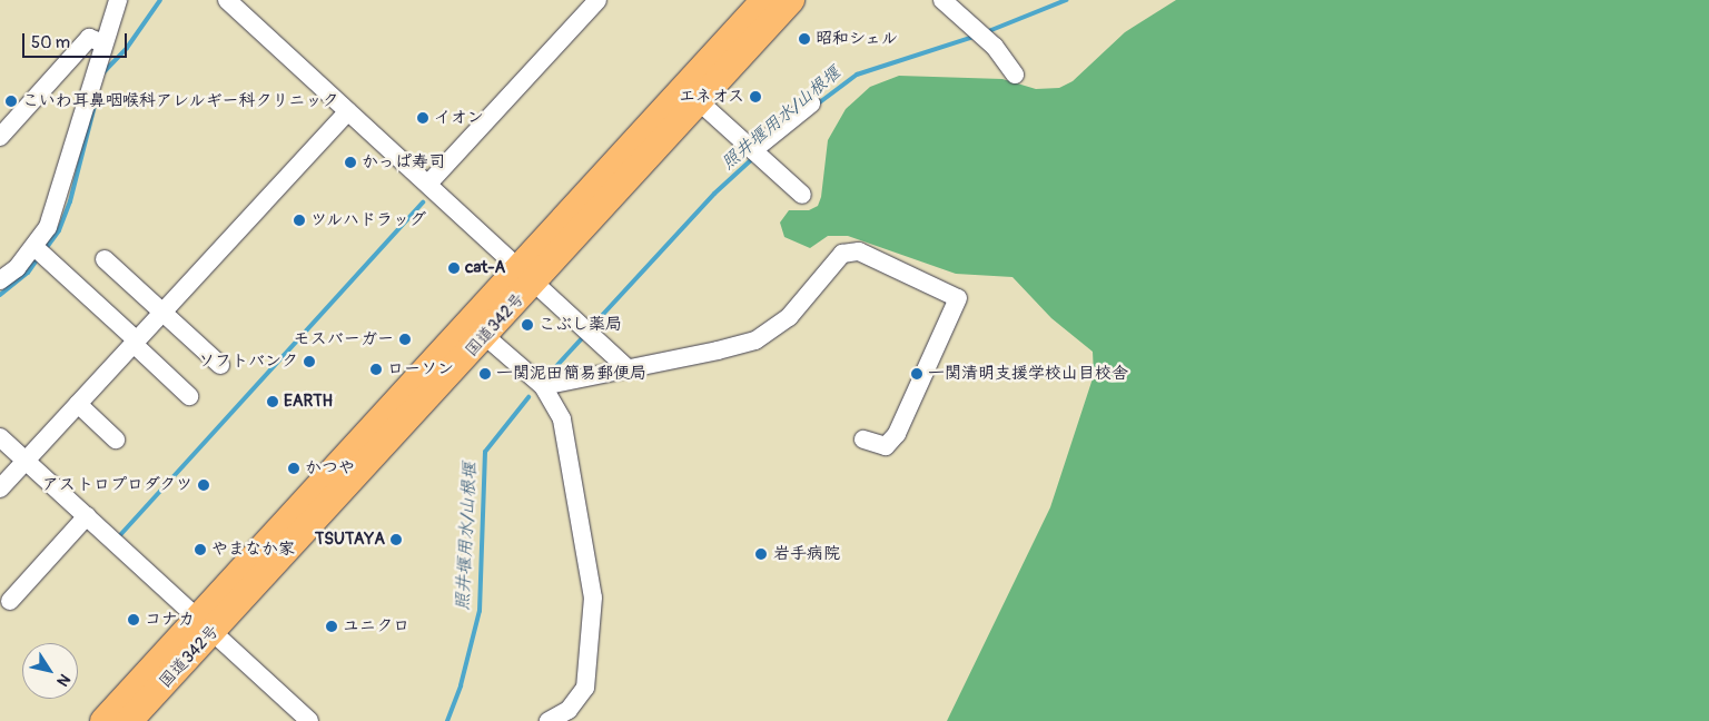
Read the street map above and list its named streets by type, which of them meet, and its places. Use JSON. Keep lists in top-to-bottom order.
{
  "streets": {
    "highway": ["国道342号"]
  },
  "water": ["照井堰用水/山根堰"],
  "places": [
    "昭和シェル",
    "エネオス",
    "こいわ耳鼻咽喉科アレルギー科クリニック",
    "イオン",
    "かっぱ寿司",
    "ツルハドラッグ",
    "cat-A",
    "こぶし薬局",
    "モスバーガー",
    "ソフトバンク",
    "ローソン",
    "一関泥田簡易郵便局",
    "一関清明支援学校山目校舎",
    "EARTH",
    "かつや",
    "アストロプロダクツ",
    "TSUTAYA",
    "やまなか家",
    "岩手病院",
    "コナカ",
    "ユニクロ"
  ],
  "scale_bar": "50 m",
  "north": "bottom right"
}
